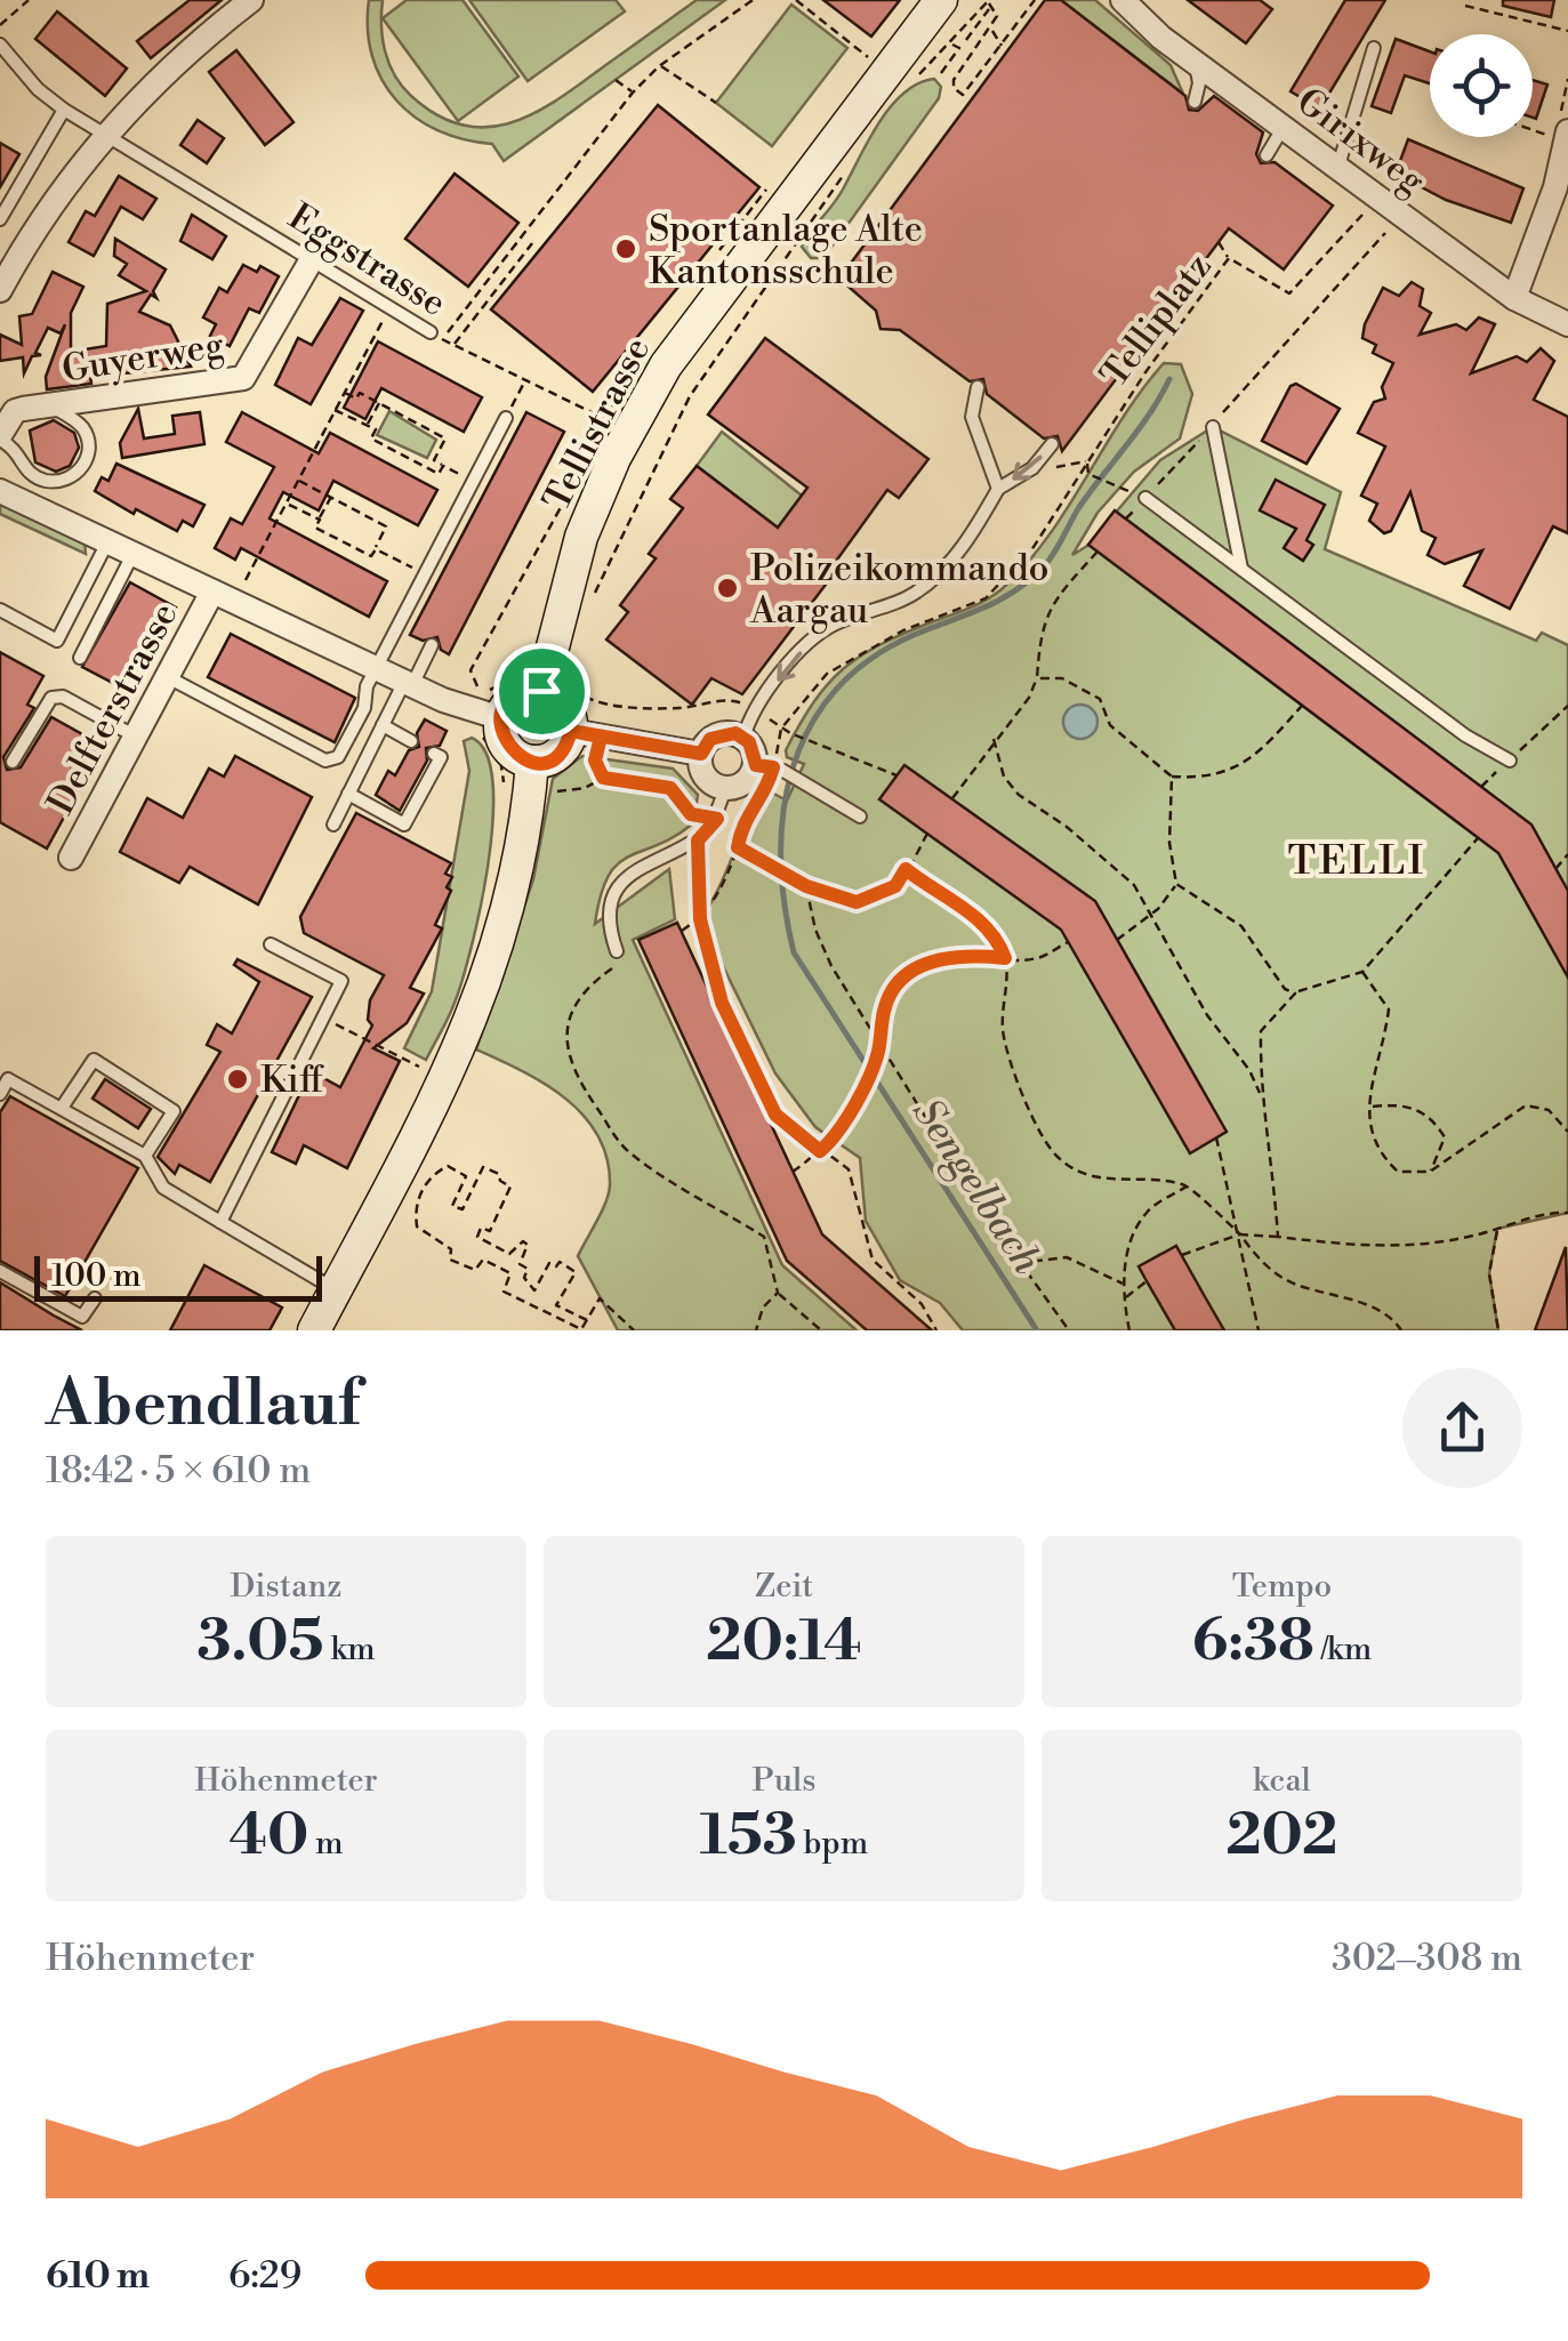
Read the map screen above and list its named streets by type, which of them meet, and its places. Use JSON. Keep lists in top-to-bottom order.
{
  "streets": {
    "main road": ["Tellistrasse"],
    "street": ["Girixweg", "Guyerweg", "Delfterstrasse"],
    "lane": ["Eggstrasse"],
    "path": ["Telliplatz"]
  },
  "crossings": [
    ["Girixweg", "Telliplatz"],
    ["Eggstrasse", "Guyerweg"],
    ["Tellistrasse", "Delfterstrasse"]
  ],
  "districts": ["TELLI"],
  "water": ["Sengelbach"],
  "places": ["Sportanlage Alte Kantonsschule", "Polizeikommando Aargau", "Kiff"],
  "scale_bar": "100 m",
  "page": {
    "scale": "100 m",
    "heading": ["Abendlauf", "18:42 · 5 × 610 m"],
    "stats": [
      ["Distanz", "3.05 km"],
      ["Zeit", "20:14"],
      ["Tempo", "6:38 /km"],
      ["Höhenmeter", "40 m"],
      ["Puls", "153 bpm"],
      ["kcal", "202"]
    ],
    "chart": ["Höhenmeter", "302–308 m"],
    "list": [
      {
        "name": "610 m",
        "note": "6:29"
      }
    ]
  }
}
